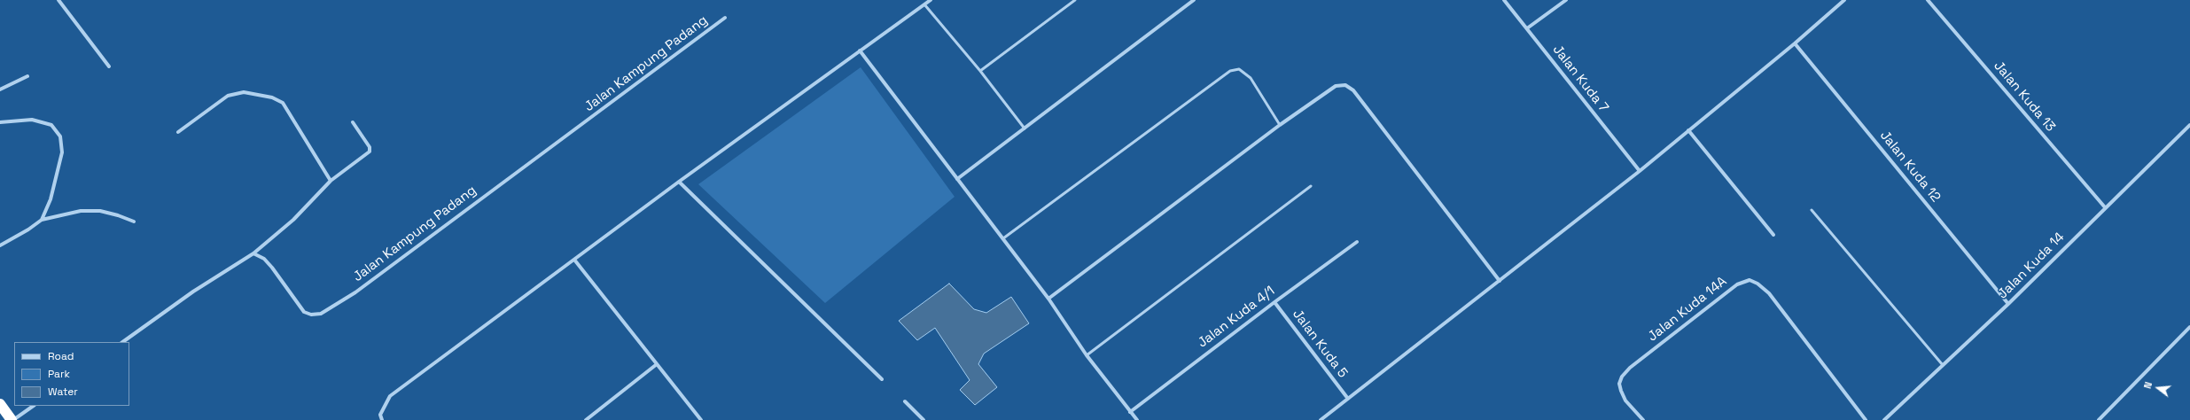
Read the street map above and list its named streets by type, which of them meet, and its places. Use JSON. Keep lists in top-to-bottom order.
{
  "streets": {
    "street": [
      "Jalan Kampung Padang",
      "Jalan Kuda 7",
      "Jalan Kuda 13",
      "Jalan Kuda 12",
      "Jalan Kuda 14",
      "Jalan Kuda 14A",
      "Jalan Kuda 4/1",
      "Jalan Kuda 5"
    ]
  },
  "crossings": [
    ["Jalan Kuda 13", "Jalan Kuda 14"],
    ["Jalan Kuda 12", "Jalan Kuda 14"],
    ["Jalan Kuda 4/1", "Jalan Kuda 5"]
  ],
  "legend": ["Road", "Park", "Water"],
  "north": "left"
}
